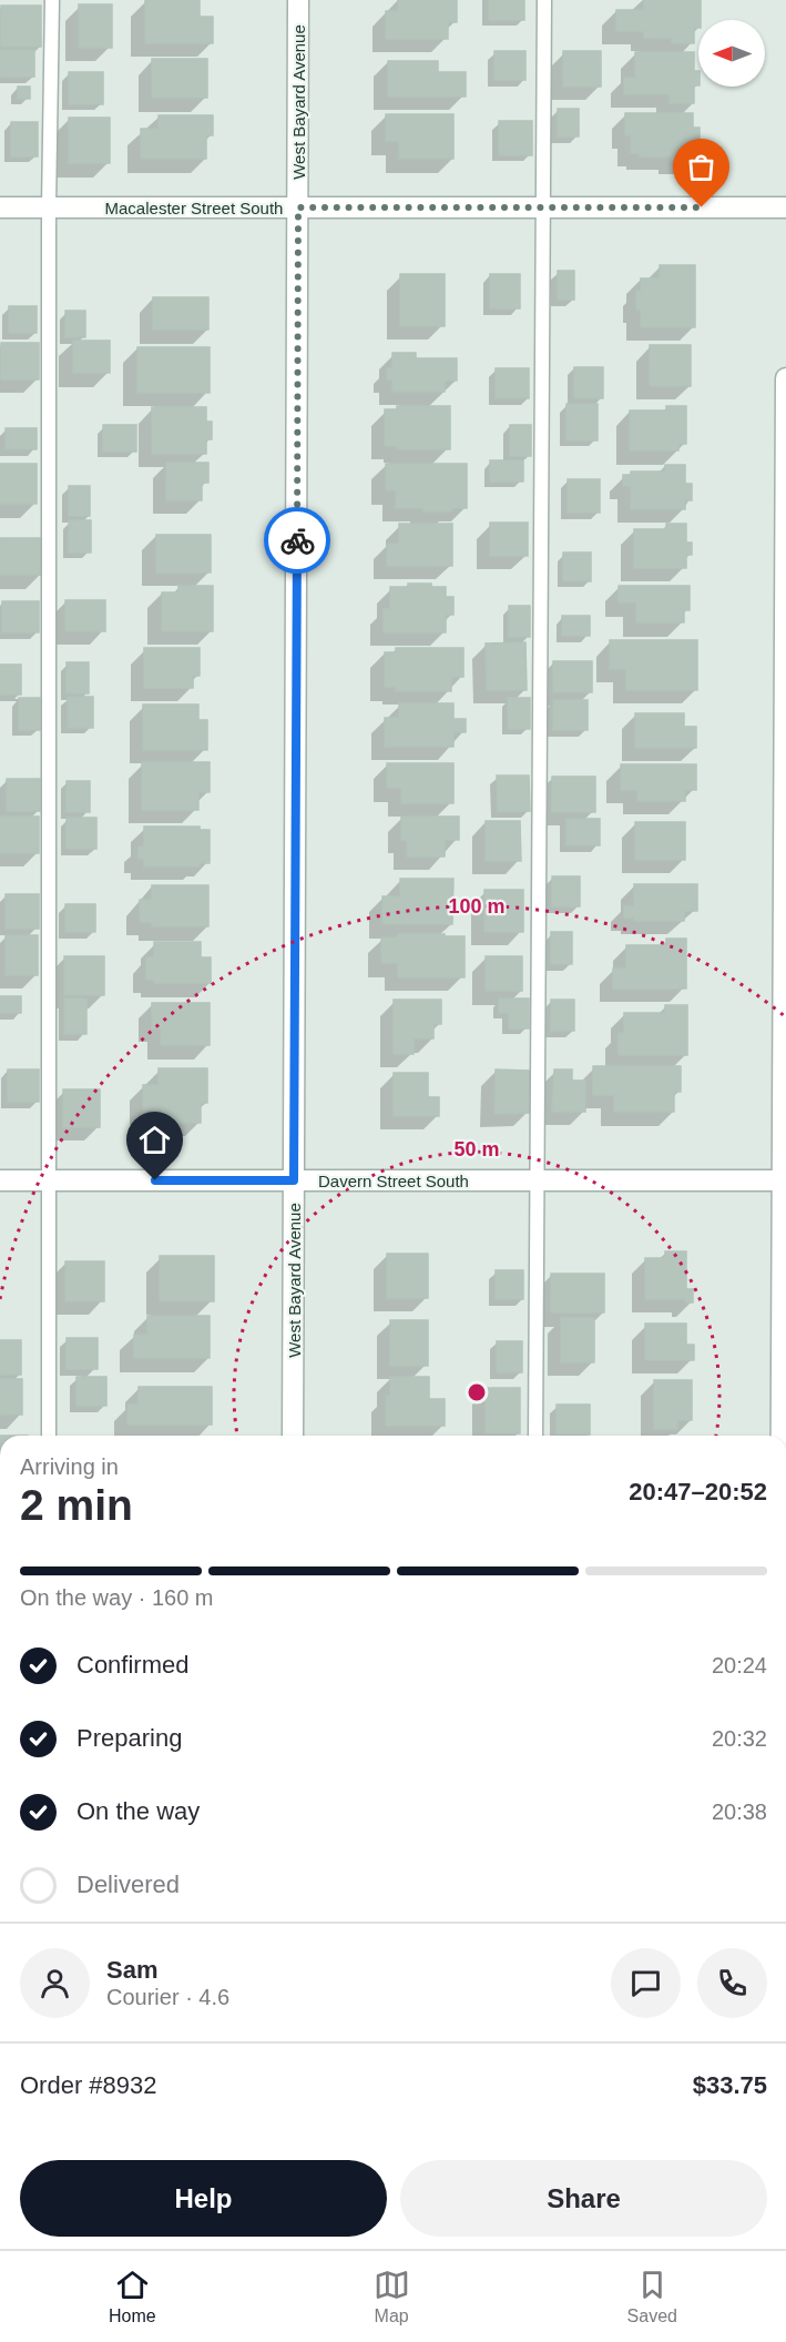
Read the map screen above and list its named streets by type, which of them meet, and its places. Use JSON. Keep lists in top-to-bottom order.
{
  "streets": {
    "street": ["West Bayard Avenue", "Macalester Street South", "Davern Street South"]
  },
  "crossings": [
    ["West Bayard Avenue", "Macalester Street South"],
    ["West Bayard Avenue", "Davern Street South"]
  ],
  "north": "left",
  "page": {
    "heading": ["2 min", "Arriving in", "20:47–20:52"],
    "panel": [
      "Sam",
      "Courier · 4.6",
      "Order #8932",
      "$33.75"
    ],
    "bar": "On the way · 160 m",
    "list": [
      ["Confirmed", "20:24"],
      ["Preparing", "20:32"],
      ["On the way", "20:38"],
      "Delivered"
    ],
    "buttons": ["Help", "Share"],
    "tabs": ["Home", "Map", "Saved"]
  },
  "rings": ["100 m", "50 m"]
}
